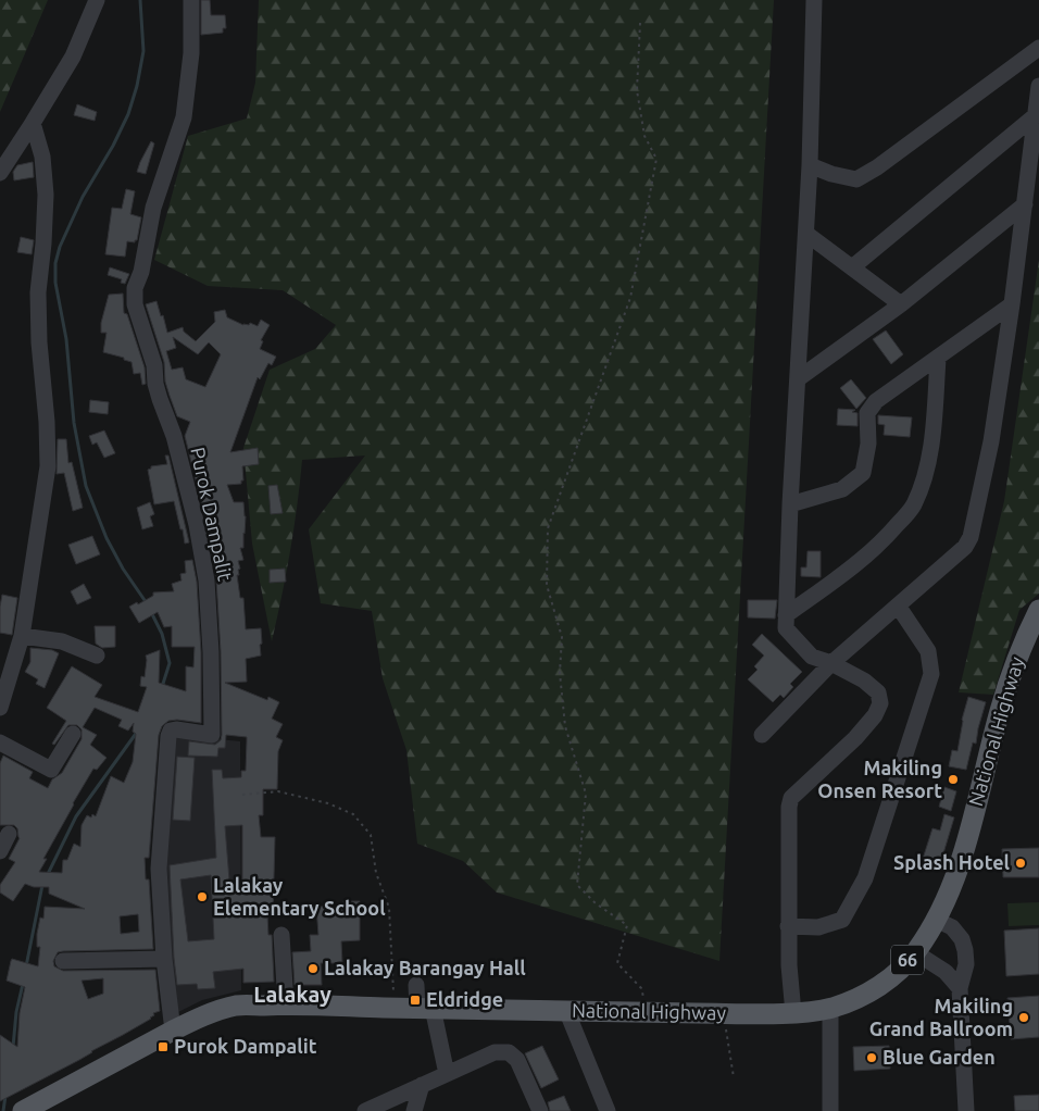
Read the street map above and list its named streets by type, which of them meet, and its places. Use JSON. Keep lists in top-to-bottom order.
{
  "streets": {
    "main road": ["National Highway", "66"],
    "street": ["Purok Dampalit"]
  },
  "crossings": [
    ["Purok Dampalit", "National Highway"]
  ],
  "districts": ["Lalakay"],
  "places": {
    "other": [
      "Makiling Onsen Resort",
      "Splash Hotel",
      "Lalakay Elementary School",
      "Lalakay Barangay Hall",
      "Makiling Grand Ballroom",
      "Blue Garden"
    ],
    "transit": ["Eldridge", "Purok Dampalit"]
  }
}
